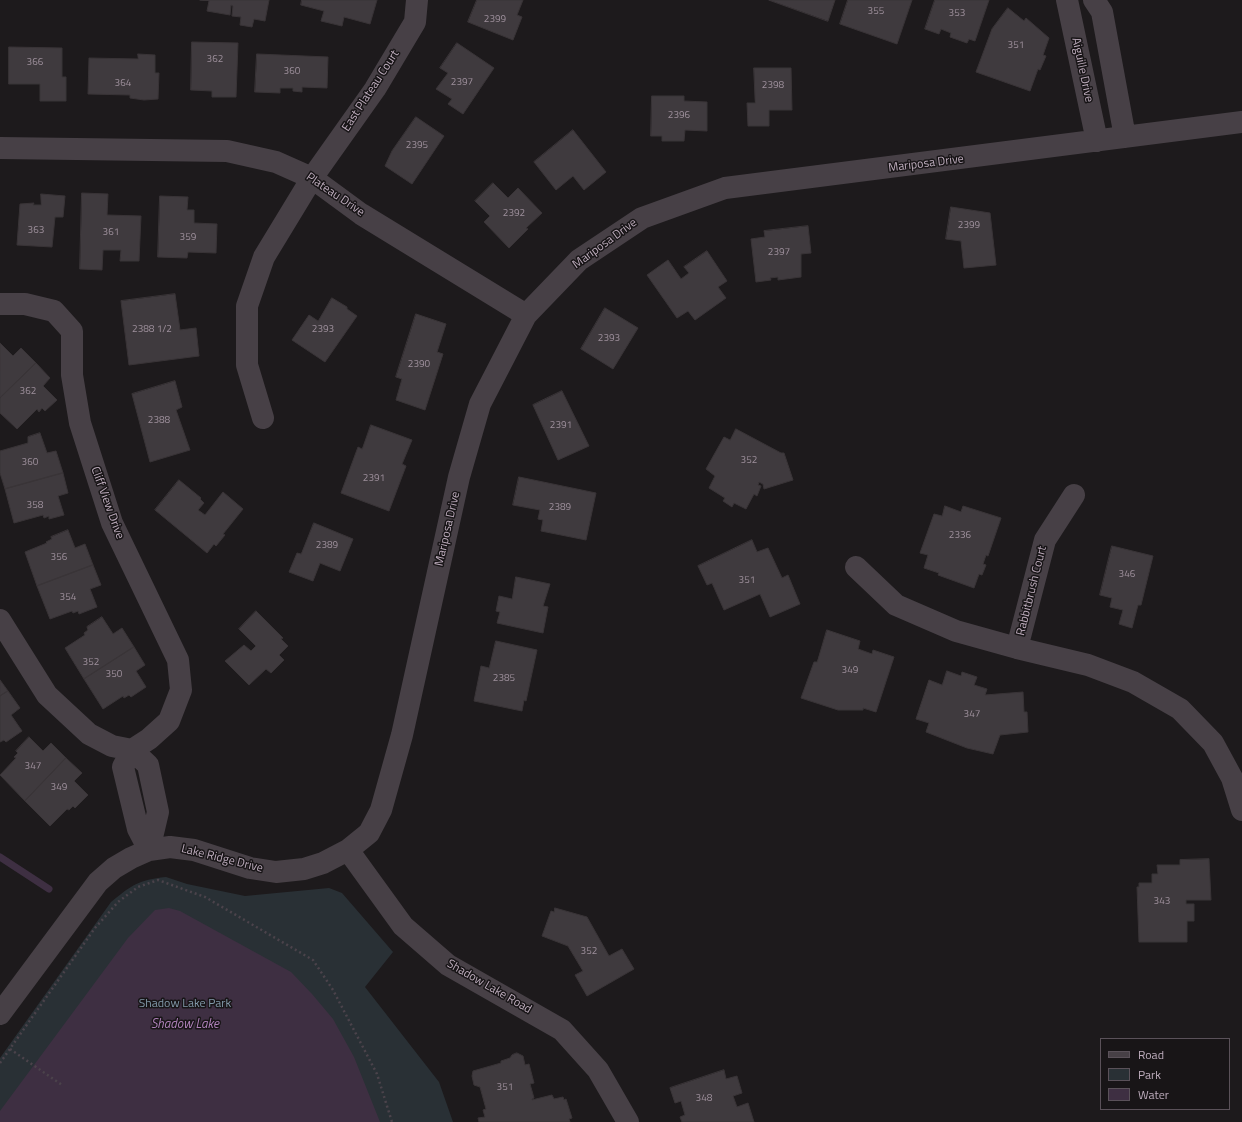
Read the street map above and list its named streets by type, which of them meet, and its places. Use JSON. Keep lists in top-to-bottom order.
{
  "streets": {
    "street": [
      "Aiguille Drive",
      "East Plateau Court",
      "Mariposa Drive",
      "Plateau Drive",
      "Cliff View Drive",
      "Rabbitbrush Court",
      "Lake Ridge Drive",
      "Shadow Lake Road"
    ]
  },
  "crossings": [
    ["Aiguille Drive", "Mariposa Drive"],
    ["East Plateau Court", "Plateau Drive"],
    ["Mariposa Drive", "Plateau Drive"],
    ["Mariposa Drive", "Lake Ridge Drive"],
    ["Mariposa Drive", "Shadow Lake Road"],
    ["Lake Ridge Drive", "Shadow Lake Road"]
  ],
  "water": ["Shadow Lake"],
  "parks": ["Shadow Lake Park"],
  "house_numbers": [
    "355",
    "353",
    "2399",
    "351",
    "362",
    "366",
    "360",
    "2397",
    "364",
    "2398",
    "2396",
    "2395",
    "2392",
    "2399",
    "363",
    "361",
    "359",
    "2397",
    "2388 1/2",
    "2393",
    "2393",
    "2390",
    "362",
    "2388",
    "2391",
    "352",
    "360",
    "2391",
    "358",
    "2389",
    "2336",
    "2389",
    "356",
    "346",
    "351",
    "354",
    "352",
    "349",
    "350",
    "2385",
    "347",
    "347",
    "349",
    "343",
    "352",
    "351",
    "348"
  ],
  "legend": ["Road", "Park", "Water"]
}
